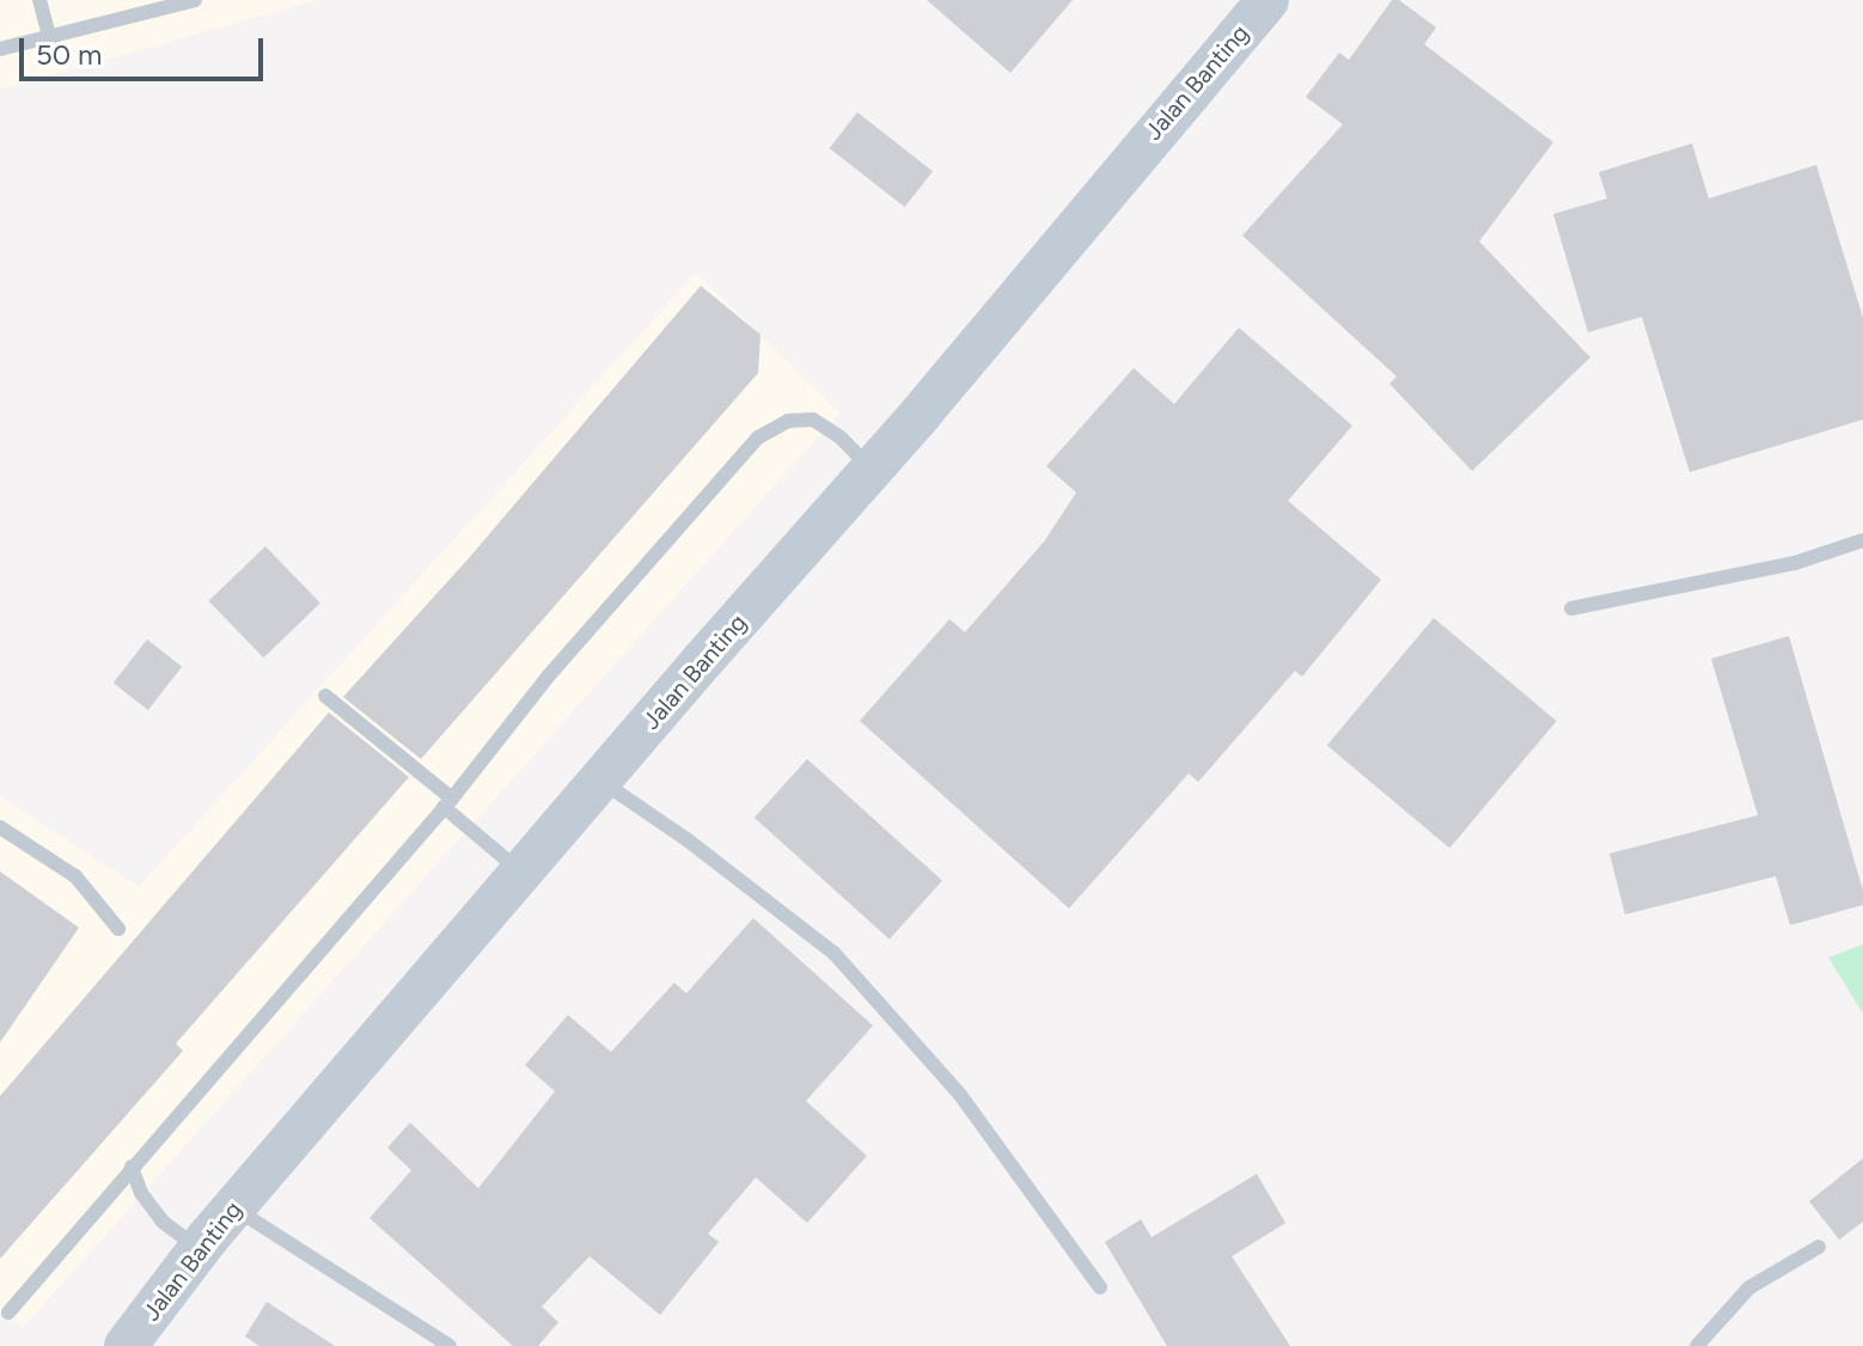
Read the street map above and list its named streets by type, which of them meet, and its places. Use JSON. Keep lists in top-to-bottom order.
{
  "streets": {
    "main road": ["Jalan Banting"]
  },
  "scale_bar": "50 m"
}
